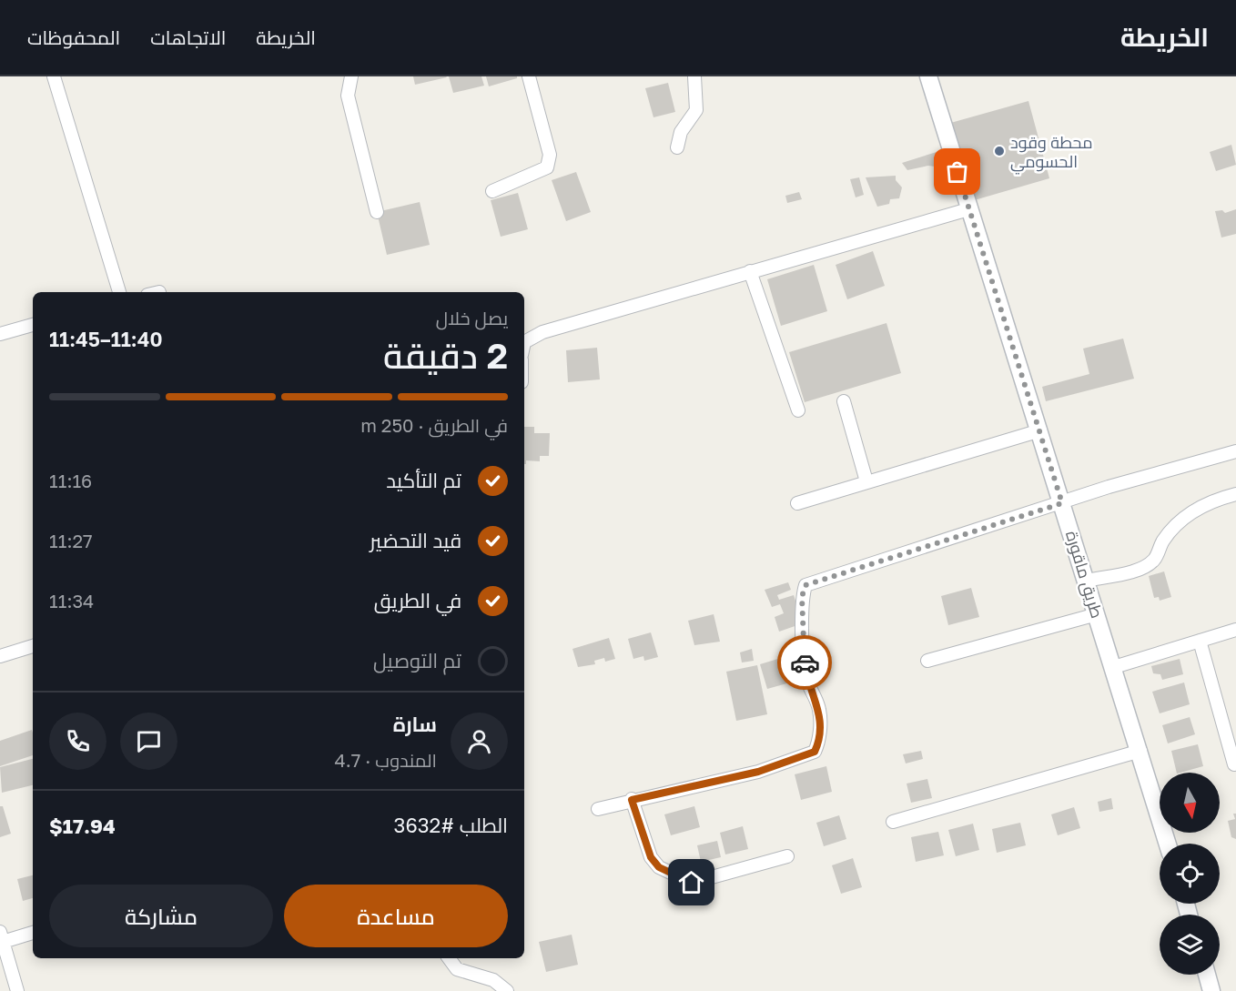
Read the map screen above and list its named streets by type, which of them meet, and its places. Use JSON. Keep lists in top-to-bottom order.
{
  "streets": {
    "street": ["طريق ماقورة"]
  },
  "places": ["محطة وقود الحسومي"],
  "north": "bottom",
  "page": {
    "header": "الخريطة",
    "nav": ["الخريطة", "الاتجاهات", "المحفوظات"],
    "heading": ["2 دقيقة", "يصل خلال", "11:40–11:45"],
    "panel": [
      "سارة",
      "المندوب · 4.7",
      "الطلب #3632",
      "$17.94"
    ],
    "bar": "في الطريق · 250 m",
    "list": [
      ["تم التأكيد", "11:16"],
      ["قيد التحضير", "11:27"],
      ["في الطريق", "11:34"],
      "تم التوصيل"
    ],
    "buttons": ["مساعدة", "مشاركة"]
  }
}
